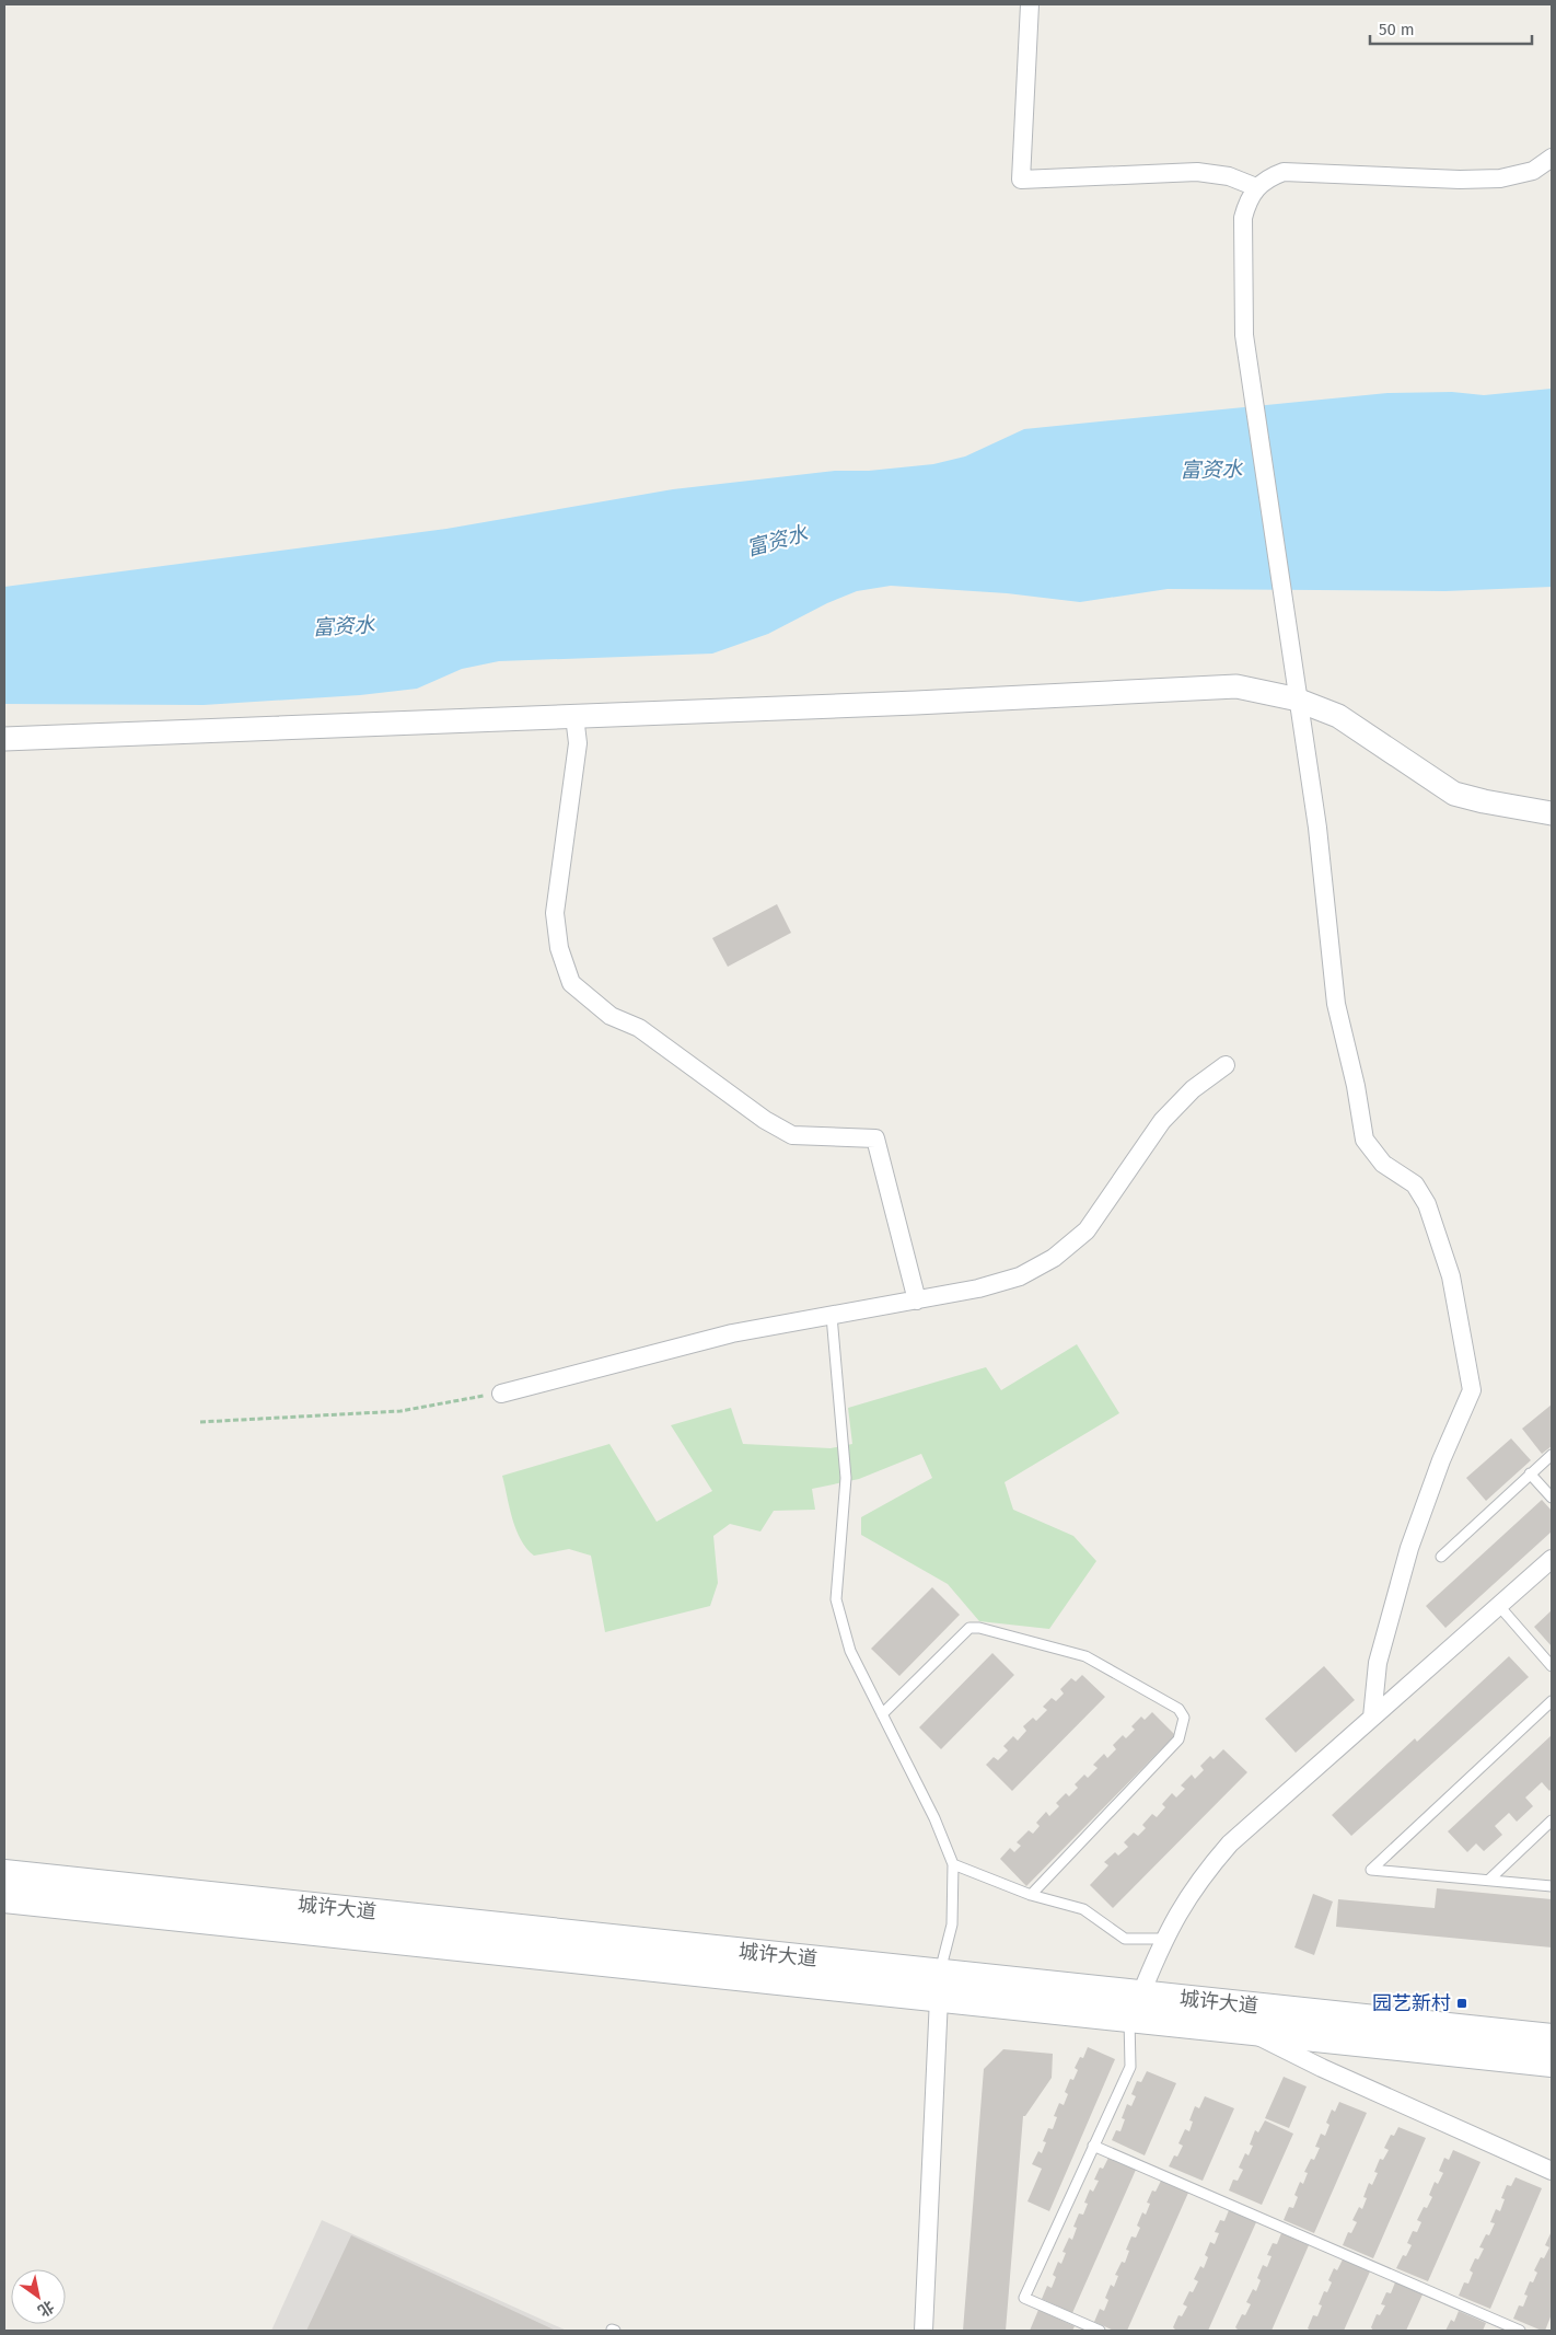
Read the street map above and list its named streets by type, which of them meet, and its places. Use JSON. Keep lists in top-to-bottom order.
{
  "streets": {
    "main road": ["城许大道"]
  },
  "water": ["富资水"],
  "places": {
    "transit": ["园艺新村"]
  },
  "scale_bar": "50 m",
  "north": "bottom right"
}
